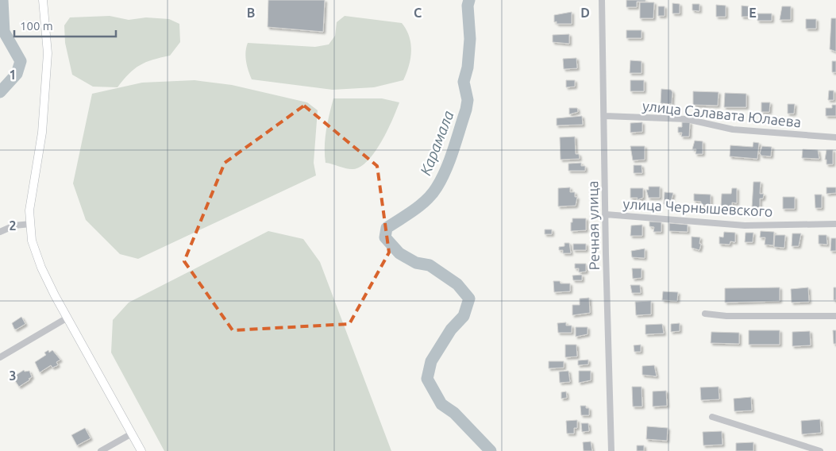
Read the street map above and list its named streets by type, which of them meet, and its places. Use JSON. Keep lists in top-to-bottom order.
{
  "streets": {
    "street": ["улица Салавата Юлаева", "улица Чернышевского", "Речная улица"]
  },
  "crossings": [
    ["улица Салавата Юлаева", "Речная улица"],
    ["улица Чернышевского", "Речная улица"]
  ],
  "water": ["Карамала"],
  "scale_bar": "100 m",
  "grid": {
    "columns": [
      "B",
      "C",
      "D",
      "E"
    ],
    "rows": ["1", "2", "3"]
  }
}
